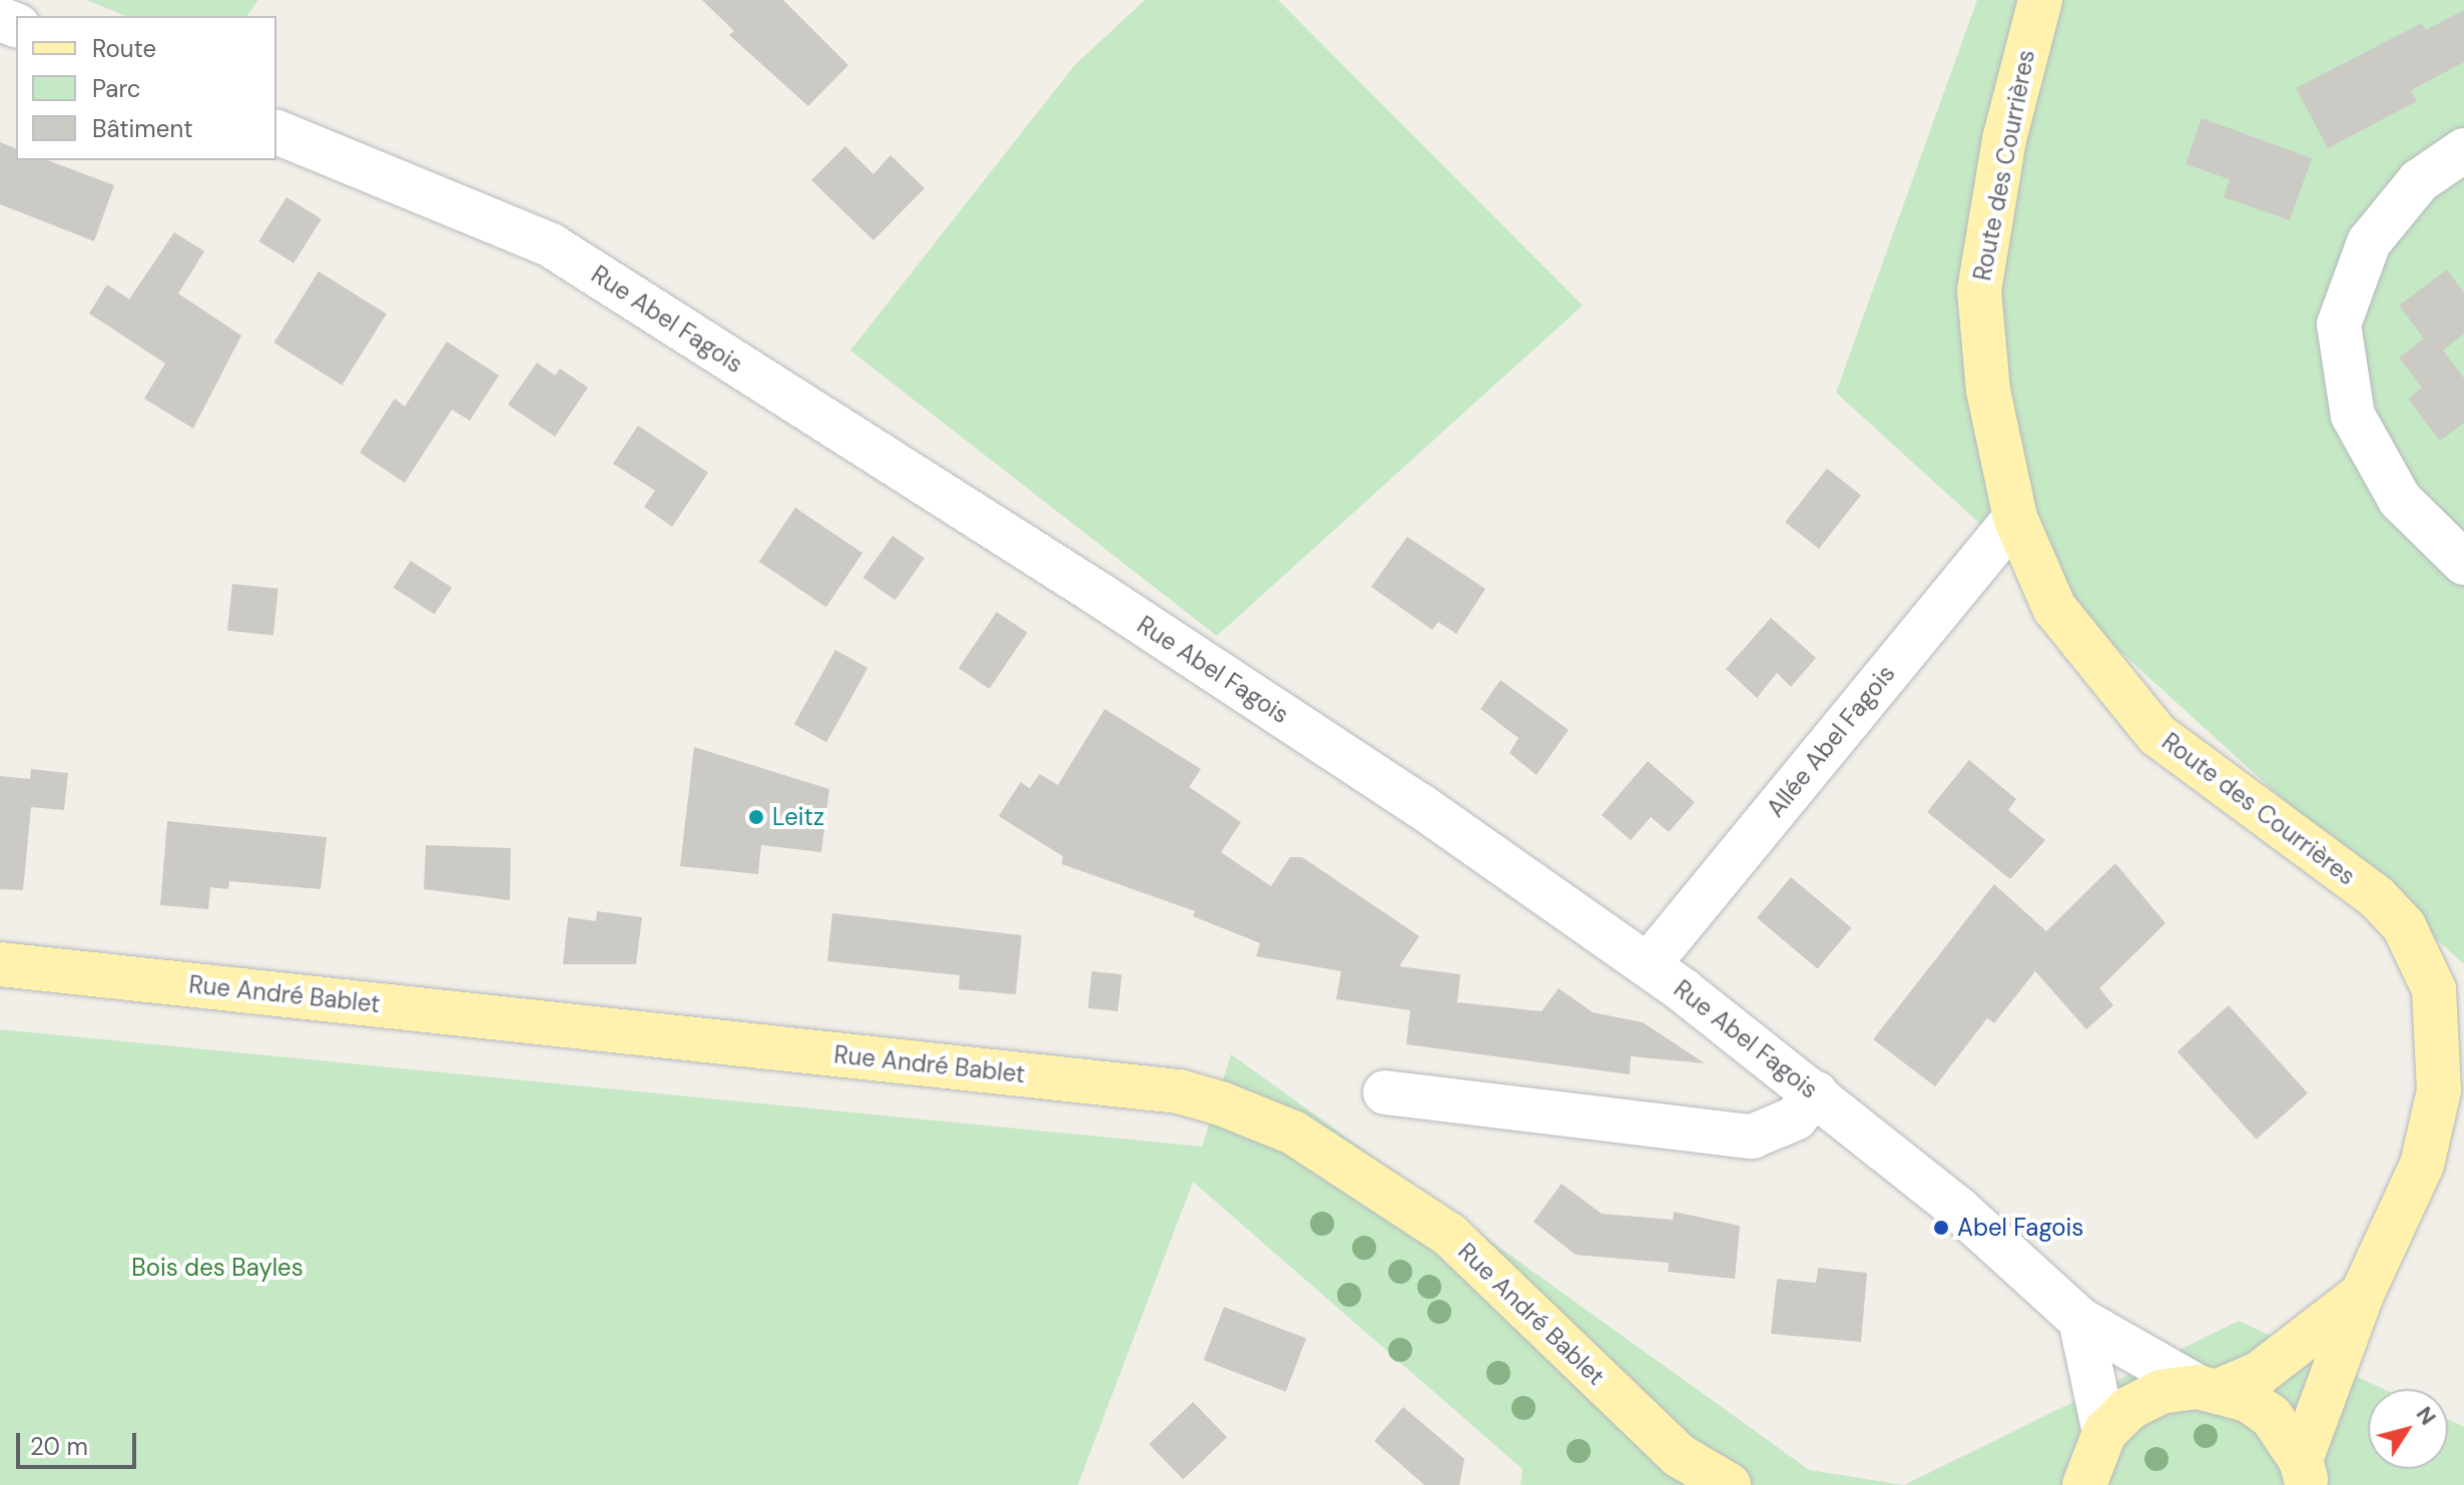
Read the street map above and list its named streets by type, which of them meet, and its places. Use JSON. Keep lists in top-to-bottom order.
{
  "streets": {
    "main road": ["Route des Courrières", "Rue André Bablet"],
    "street": ["Rue Abel Fagois", "Allée Abel Fagois"]
  },
  "crossings": [
    ["Route des Courrières", "Rue Abel Fagois"],
    ["Route des Courrières", "Allée Abel Fagois"],
    ["Rue Abel Fagois", "Allée Abel Fagois"]
  ],
  "parks": ["Bois des Bayles"],
  "places": ["Leitz", "Abel Fagois"],
  "legend": ["Route", "Parc", "Bâtiment"],
  "scale_bar": "20 m",
  "north": "top right"
}
